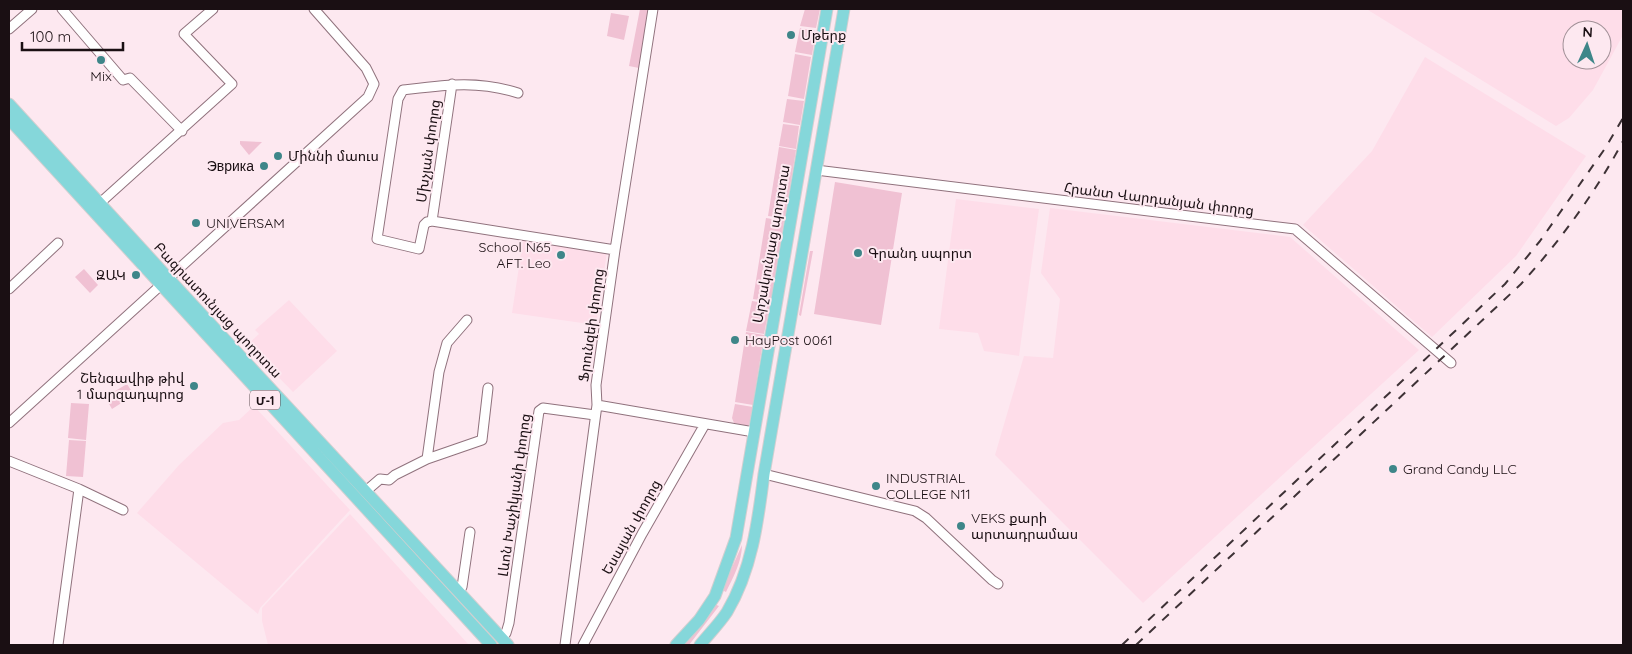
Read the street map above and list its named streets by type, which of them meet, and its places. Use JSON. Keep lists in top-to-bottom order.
{
  "streets": {
    "main road": ["Արշակունյաց պողոտա", "Բագրատունյաց պողոտա", "Մ-1"],
    "street": [
      "Մխչյան փողոց",
      "Հրանտ Վարդանյան փողոց",
      "Ֆրունզեի փողոց",
      "Լևոն Խաչիկյանի փողոց",
      "Եսայան փողոց"
    ]
  },
  "crossings": [
    ["Բագրատունյաց պողոտա", "Լևոն Խաչիկյանի փողոց"],
    ["Ֆրունզեի փողոց", "Լևոն Խաչիկյանի փողոց"]
  ],
  "places": [
    "Մթերք",
    "Mix",
    "Միննի մաուս",
    "Эврика",
    "UNIVERSAM",
    "Գրանդ սպորտ",
    "School N65 AFT. Leo",
    "ԶԱԿ",
    "HayPost 0061",
    "Շենգավիթ թիվ 1 մարզադպրոց",
    "Grand Candy LLC",
    "INDUSTRIAL COLLEGE N11",
    "VEKS քարի արտադրամաս"
  ],
  "scale_bar": "100 m",
  "north": "top"
}
